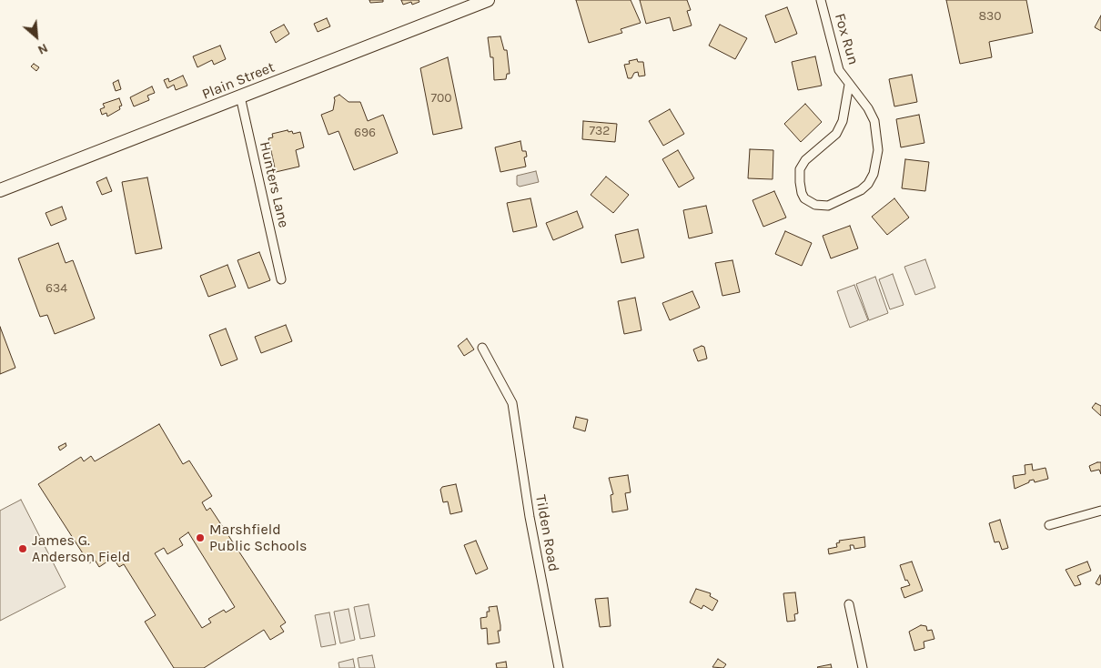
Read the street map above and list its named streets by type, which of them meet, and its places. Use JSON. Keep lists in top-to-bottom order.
{
  "streets": {
    "main road": ["Plain Street"],
    "street": ["Fox Run", "Hunters Lane", "Tilden Road"]
  },
  "crossings": [
    ["Plain Street", "Hunters Lane"]
  ],
  "places": ["Marshfield Public Schools", "James G. Anderson Field"],
  "house_numbers": [
    "830",
    "700",
    "732",
    "696",
    "634"
  ],
  "north": "bottom right"
}
